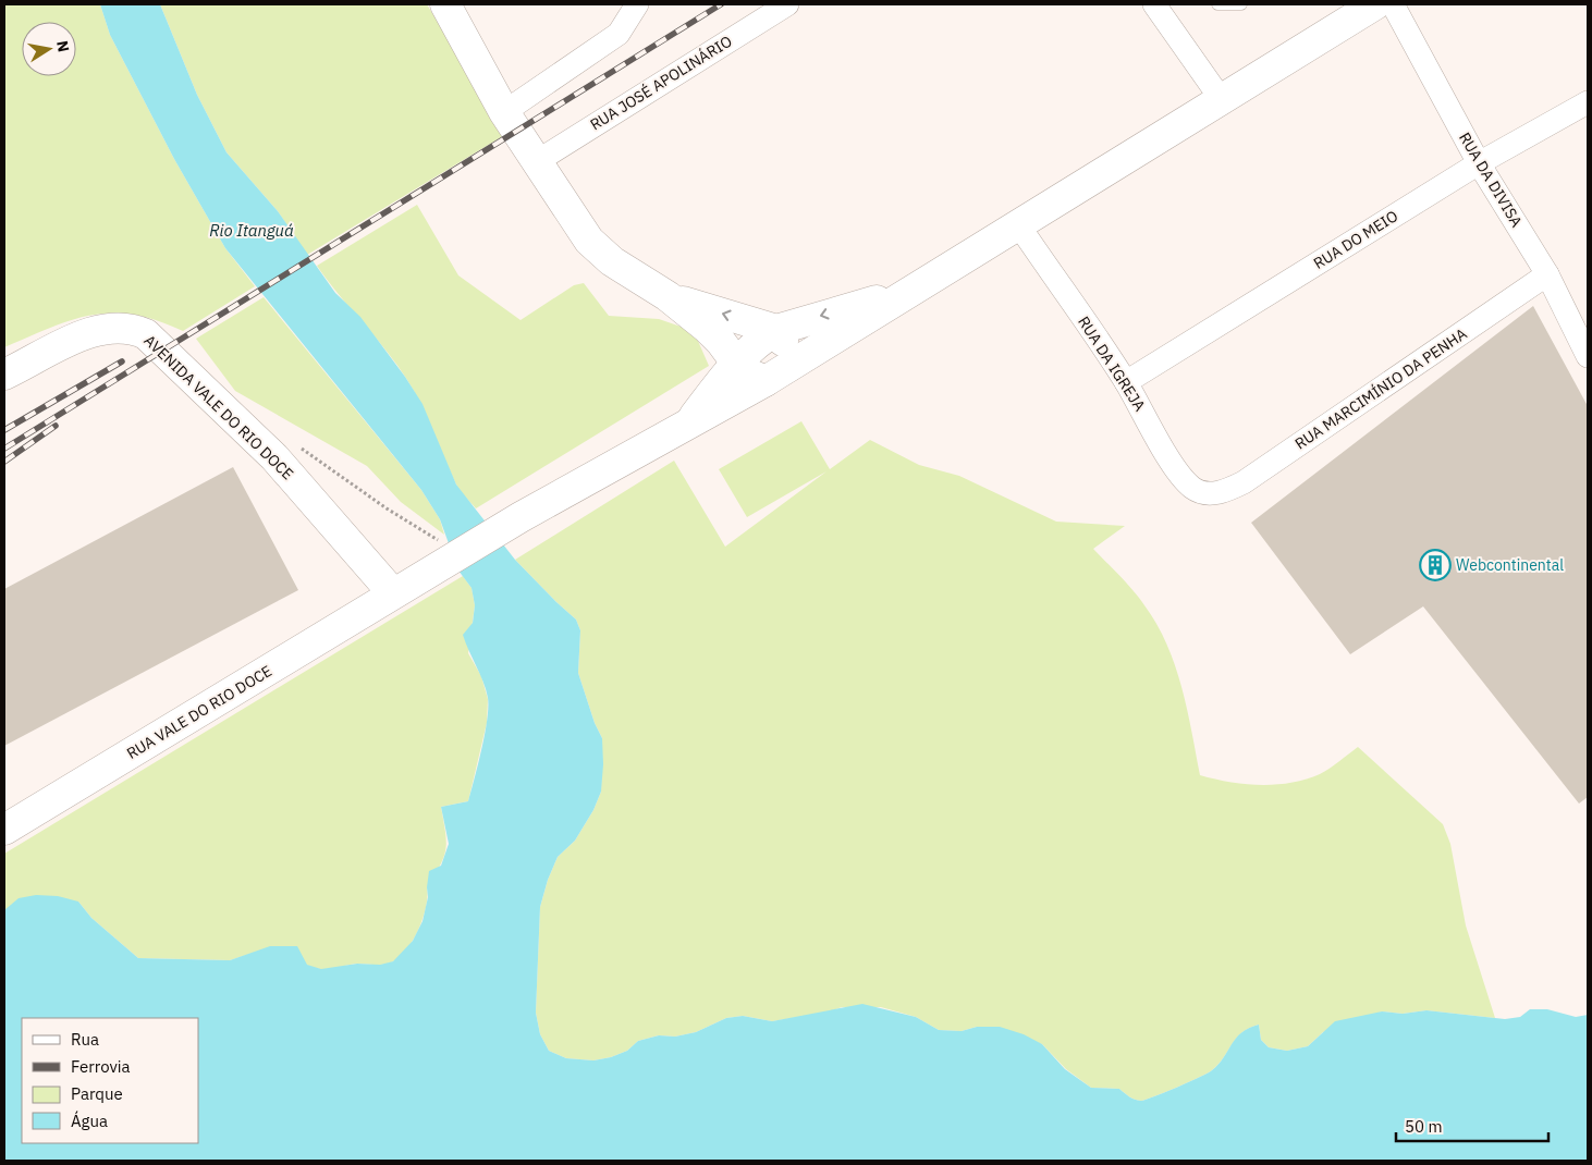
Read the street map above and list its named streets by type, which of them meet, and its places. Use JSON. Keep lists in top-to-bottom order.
{
  "streets": {
    "street": [
      "RUA JOSÉ APOLINÁRIO",
      "RUA DA DIVISA",
      "RUA DO MEIO",
      "RUA DA IGREJA",
      "RUA MARCIMÍNIO DA PENHA",
      "AVENIDA VALE DO RIO DOCE",
      "RUA VALE DO RIO DOCE"
    ]
  },
  "crossings": [
    ["RUA DA DIVISA", "RUA DO MEIO"],
    ["RUA DA DIVISA", "RUA MARCIMÍNIO DA PENHA"],
    ["RUA DO MEIO", "RUA DA IGREJA"],
    ["RUA DA IGREJA", "RUA MARCIMÍNIO DA PENHA"],
    ["AVENIDA VALE DO RIO DOCE", "RUA VALE DO RIO DOCE"]
  ],
  "water": ["Rio Itanguá"],
  "places": {
    "building": ["Webcontinental"]
  },
  "legend": [
    "Rua",
    "Ferrovia",
    "Parque",
    "Água"
  ],
  "scale_bar": "50 m",
  "north": "right"
}
